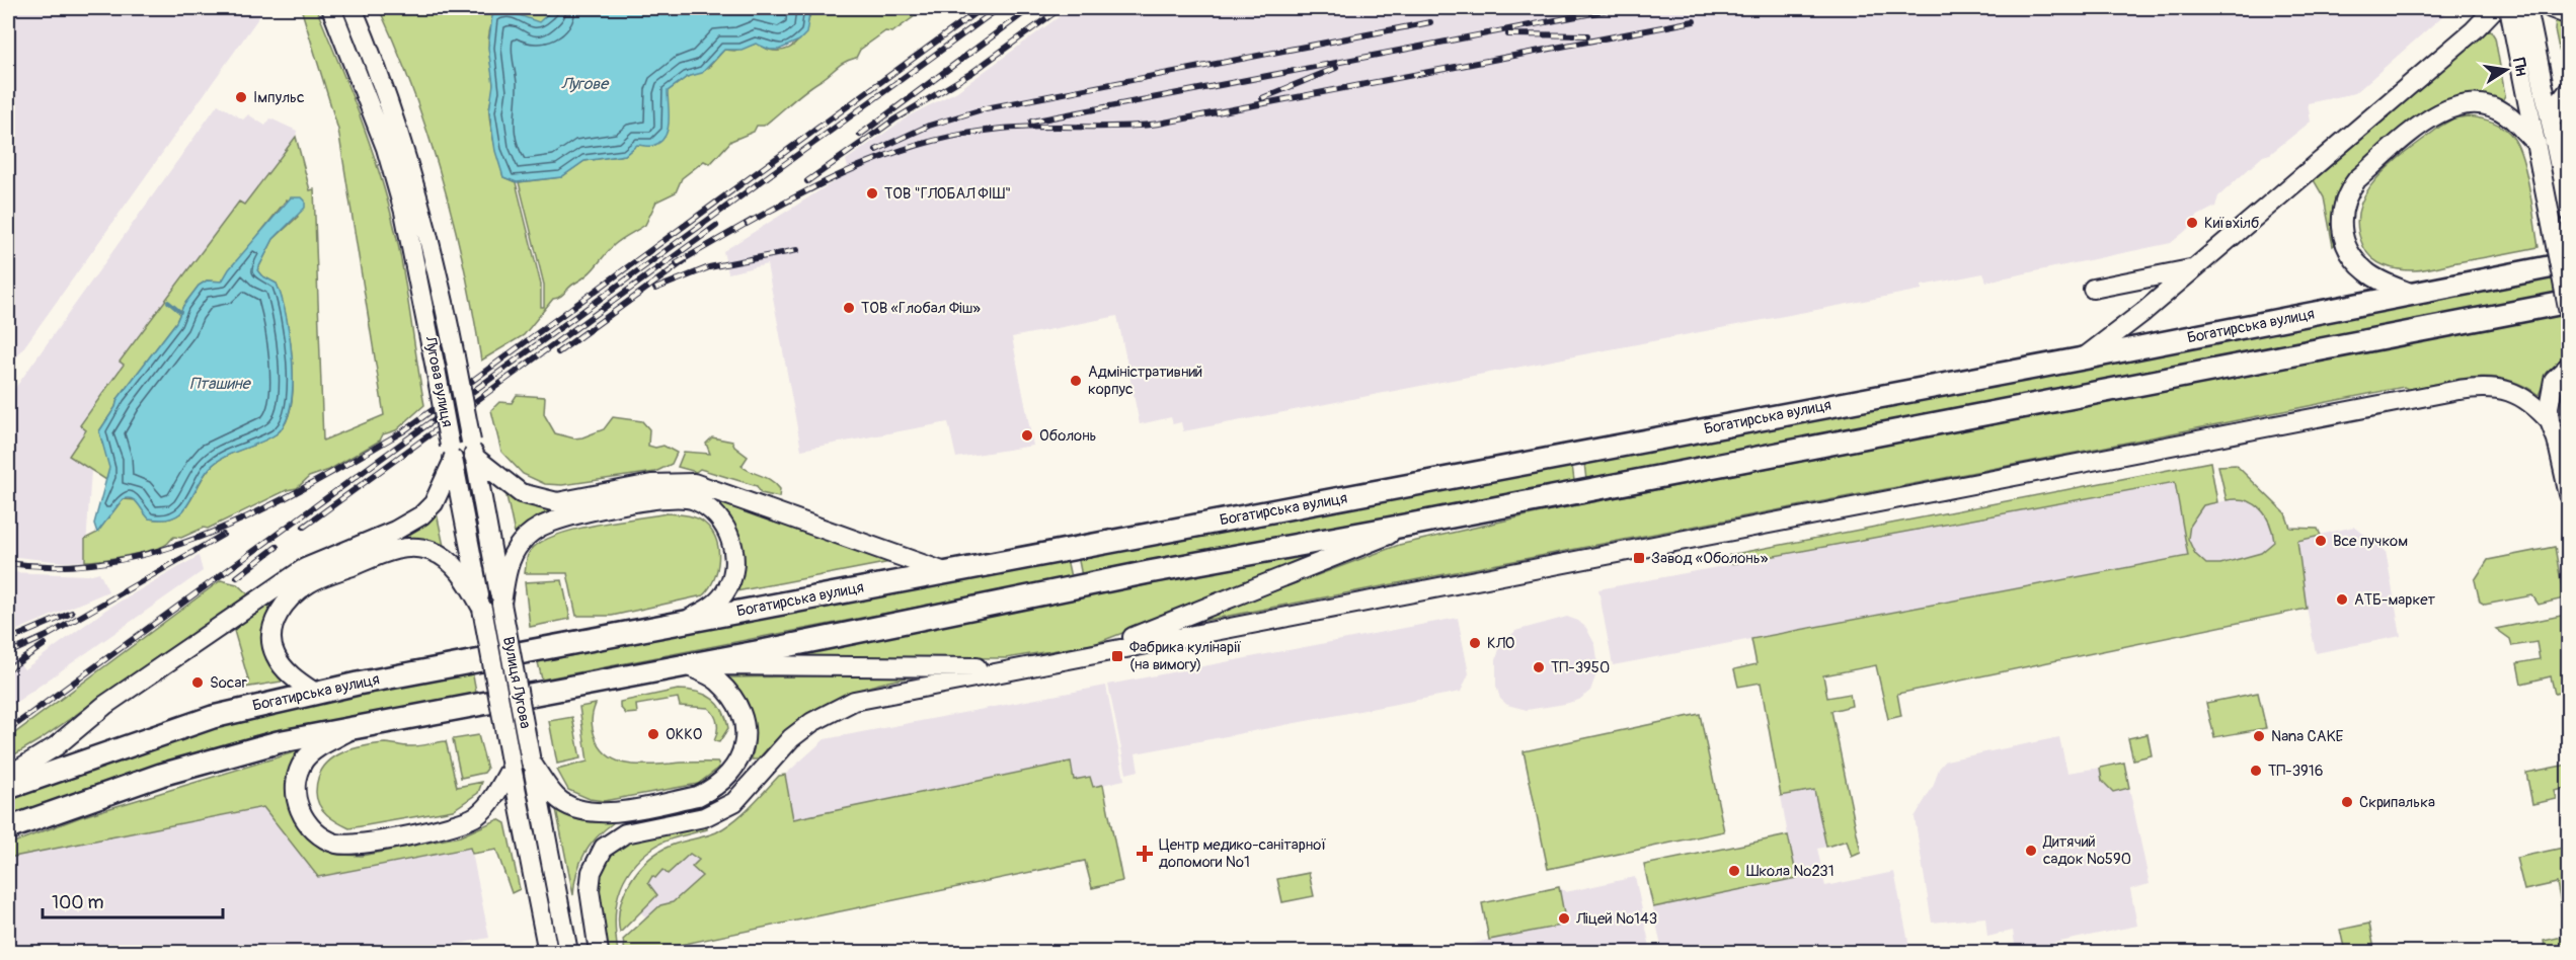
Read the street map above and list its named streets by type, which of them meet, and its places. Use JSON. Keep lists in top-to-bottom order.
{
  "streets": {
    "main road": ["Богатирська вулиця", "Лугова вулиця", "Вулиця Лугова"]
  },
  "crossings": [
    ["Лугова вулиця", "Вулиця Лугова"]
  ],
  "water": ["Лугове", "Пташине"],
  "places": {
    "other": [
      "Імпульс",
      "ТОВ \"ГЛОБАЛ ФІШ\"",
      "Київхілб",
      "ТОВ «Глобал Фіш»",
      "Адміністративний корпус",
      "Оболонь",
      "Все пучком",
      "АТБ-маркет",
      "КЛО",
      "ТП-3950",
      "Socar",
      "ОККО",
      "Nana CAKE",
      "ТП-3916",
      "Скрипалька",
      "Дитячий садок №590",
      "Школа №231",
      "Ліцей №143"
    ],
    "transit": ["Завод «Оболонь»", "Фабрика кулінарії (на вимогу)"],
    "health": ["Центр медико-санітарної допомоги №1"]
  },
  "scale_bar": "100 m",
  "north": "right"
}
